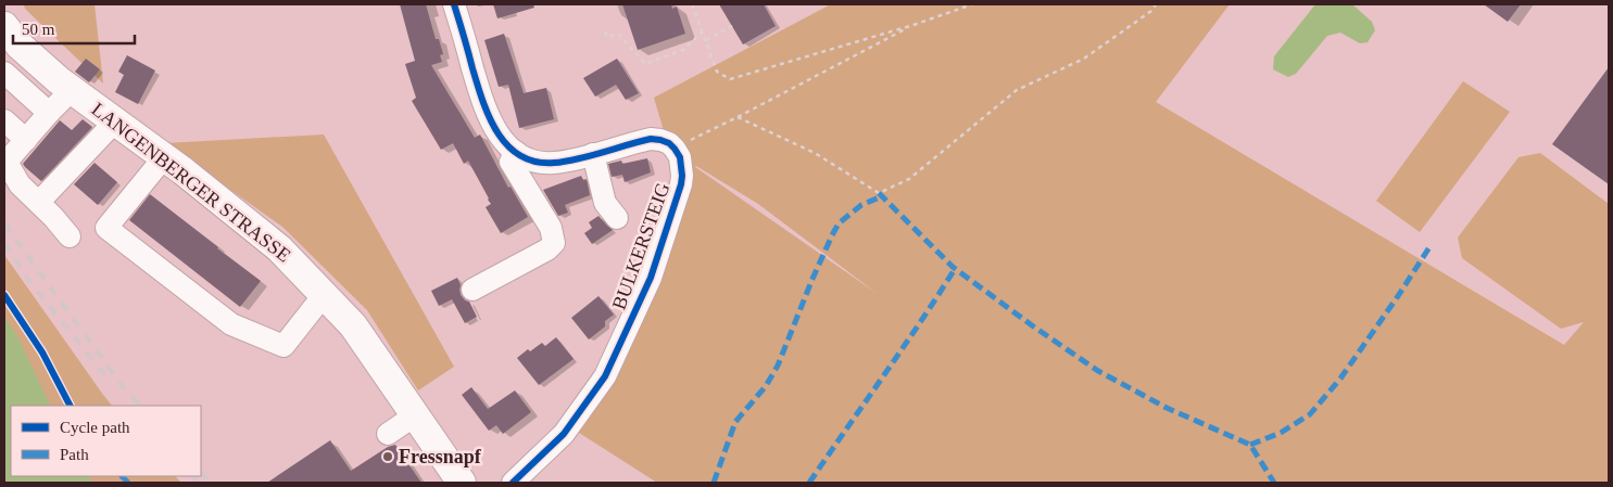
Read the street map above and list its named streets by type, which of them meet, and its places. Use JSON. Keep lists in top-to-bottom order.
{
  "streets": {
    "main road": ["LANGENBERGER STRASSE"],
    "street": ["BULKERSTEIG"]
  },
  "places": ["Fressnapf"],
  "legend": ["Cycle path", "Path"],
  "scale_bar": "50 m"
}
